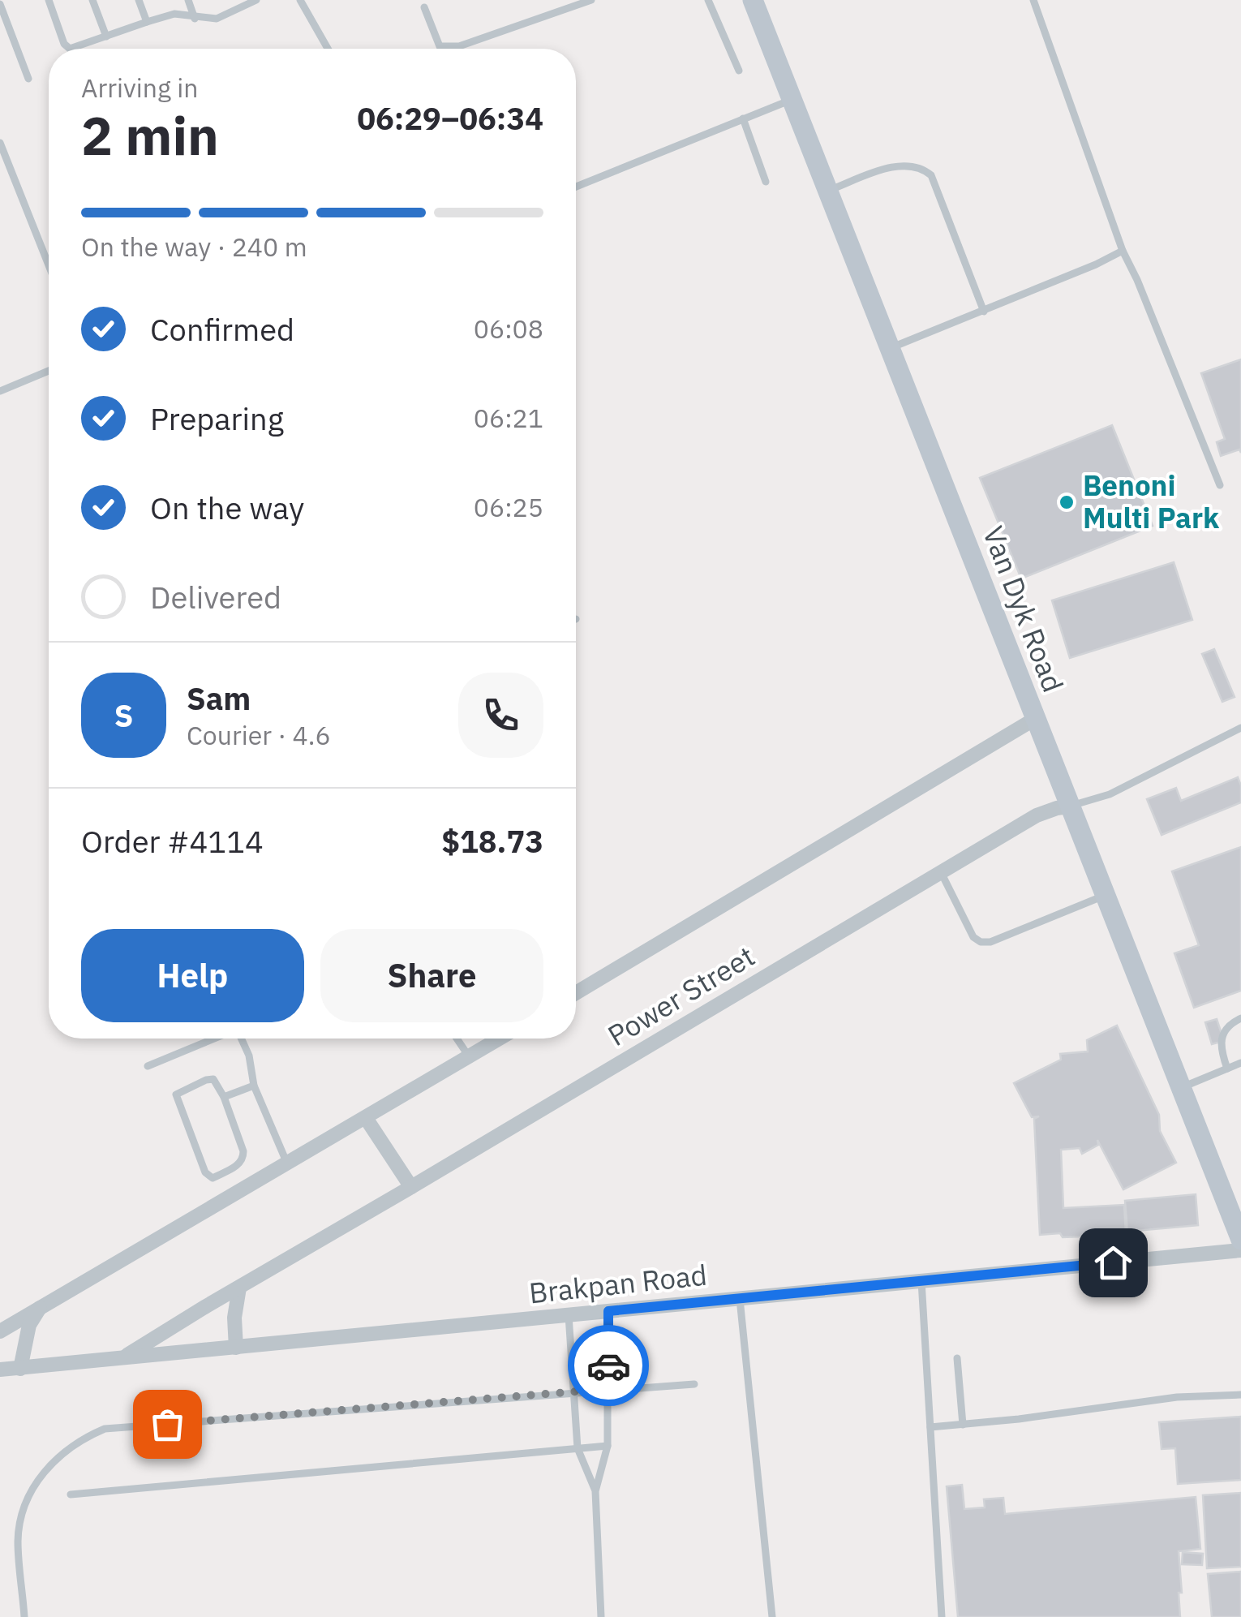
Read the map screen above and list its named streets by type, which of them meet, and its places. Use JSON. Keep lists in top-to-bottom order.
{
  "streets": {
    "main road": ["Van Dyk Road"],
    "street": ["Power Street", "Brakpan Road"]
  },
  "crossings": [
    ["Van Dyk Road", "Power Street"],
    ["Power Street", "Brakpan Road"]
  ],
  "places": ["Benoni Multi Park"],
  "page": {
    "heading": ["2 min", "Arriving in", "06:29–06:34"],
    "panel": [
      "Sam",
      "Courier · 4.6",
      "Order #4114",
      "$18.73"
    ],
    "bar": "On the way · 240 m",
    "list": [
      ["Confirmed", "06:08"],
      ["Preparing", "06:21"],
      ["On the way", "06:25"],
      "Delivered"
    ],
    "round": "S",
    "buttons": ["Help", "Share"]
  }
}
